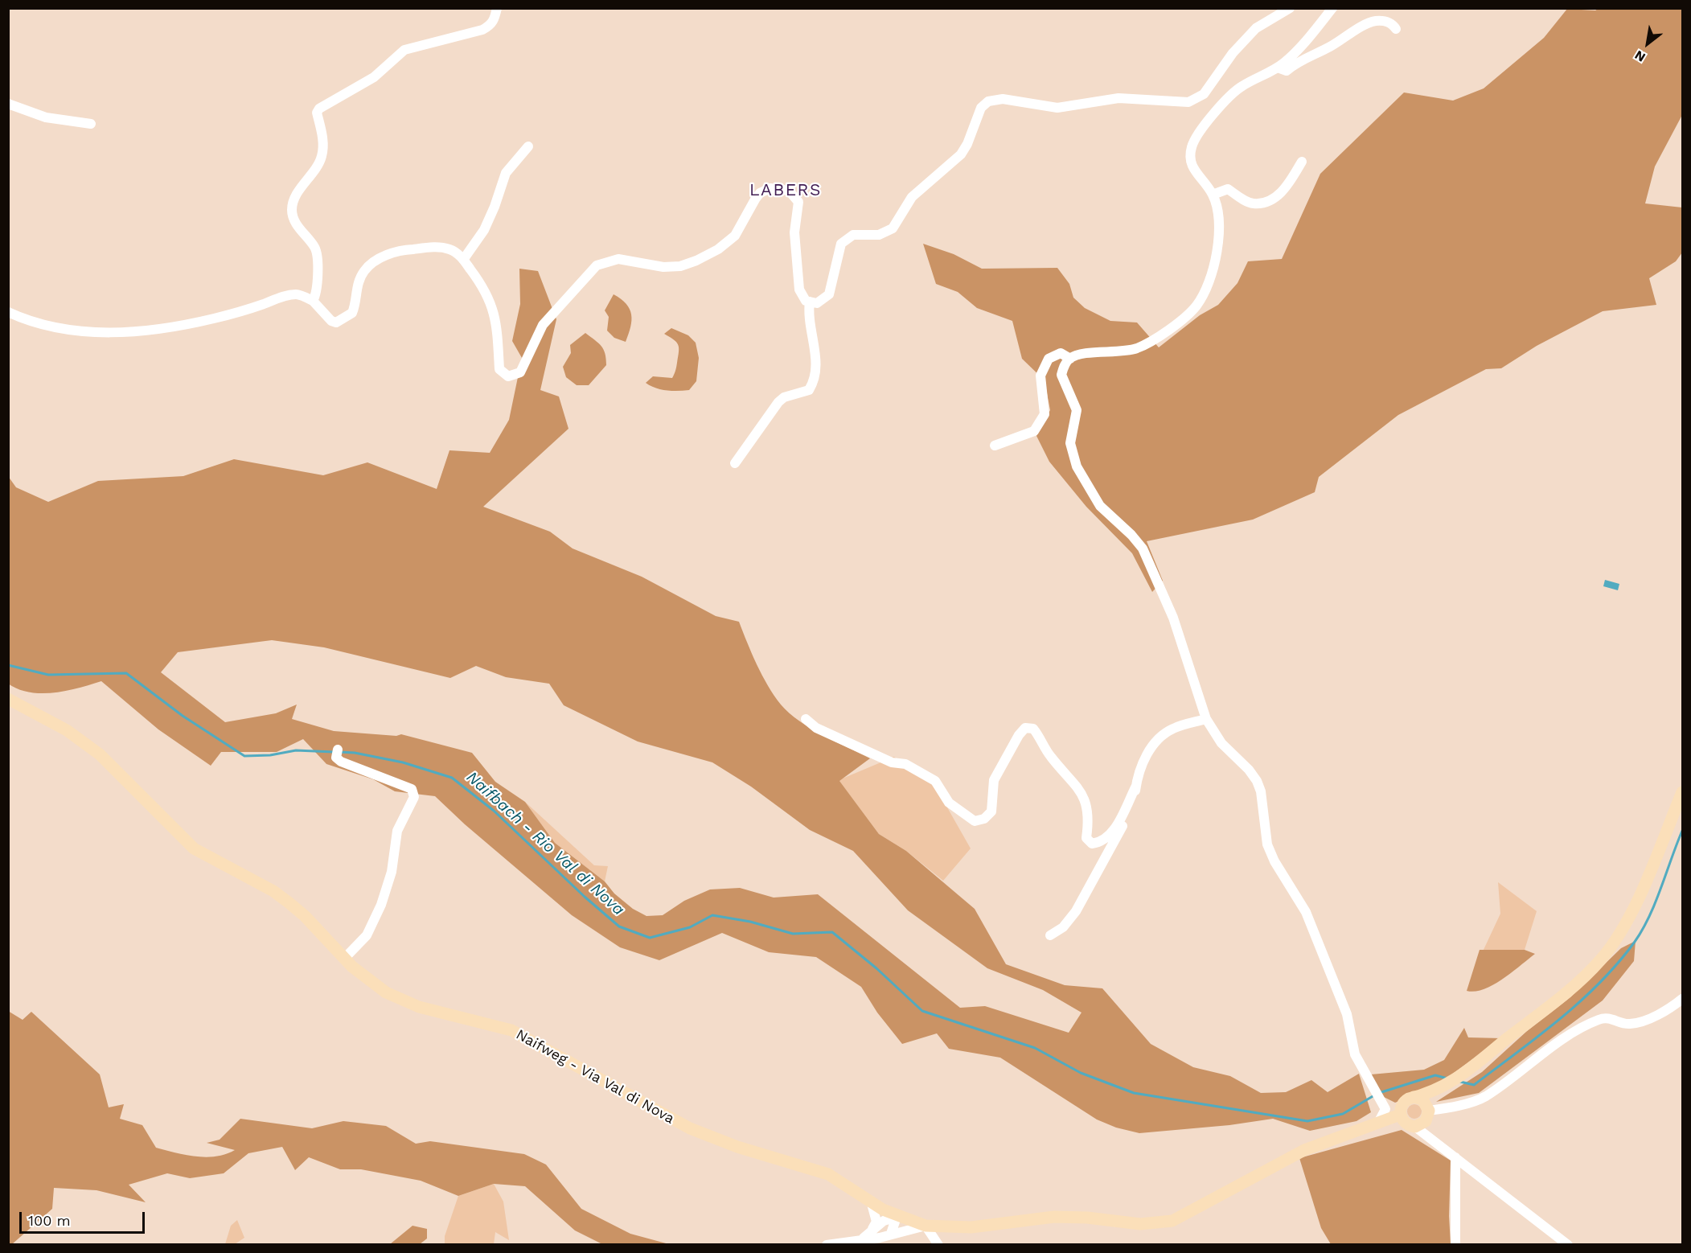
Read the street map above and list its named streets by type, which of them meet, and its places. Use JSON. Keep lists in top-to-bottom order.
{
  "streets": {
    "main road": ["Naifweg - Via Val di Nova"]
  },
  "districts": ["LABERS"],
  "water": ["Naifbach - Rio Val di Nova"],
  "scale_bar": "100 m",
  "north": "bottom left"
}
